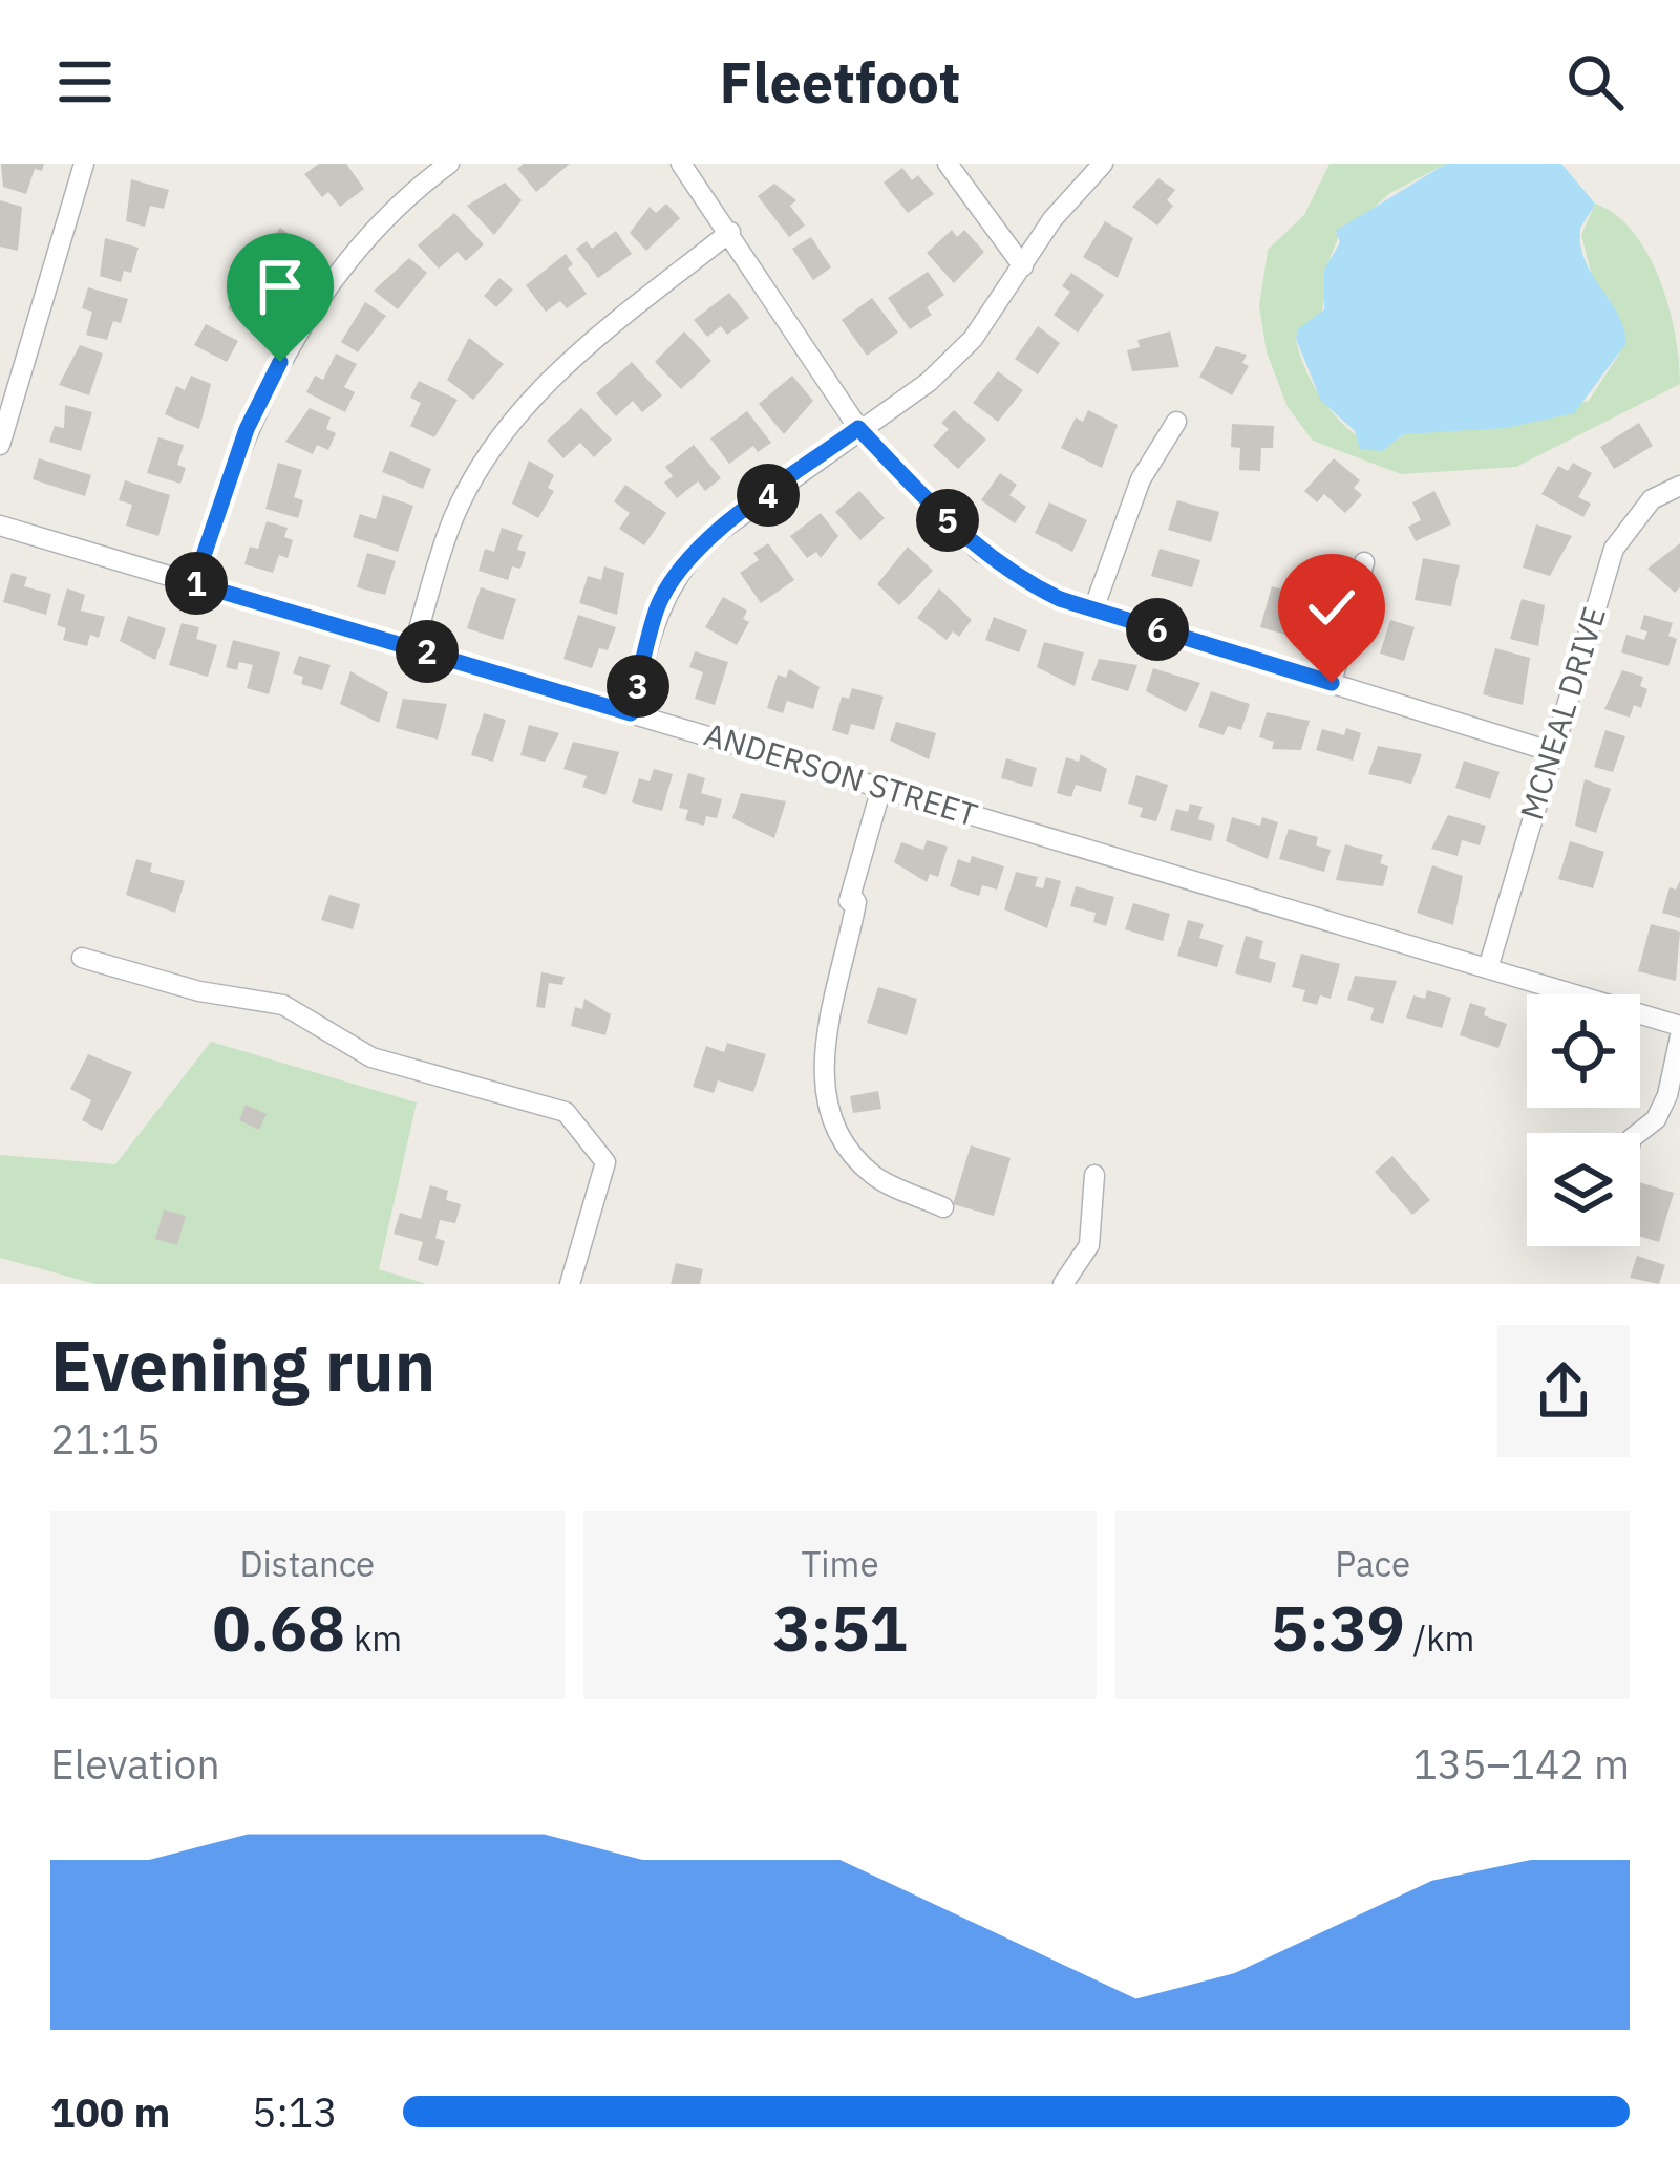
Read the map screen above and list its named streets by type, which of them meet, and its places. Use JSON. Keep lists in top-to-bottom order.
{
  "streets": {
    "street": ["MCNEAL DRIVE", "ANDERSON STREET"]
  },
  "crossings": [
    ["MCNEAL DRIVE", "ANDERSON STREET"]
  ],
  "page": {
    "header": "Fleetfoot",
    "pins": [
      "4",
      "5",
      "1",
      "6",
      "2",
      "3"
    ],
    "heading": ["Evening run", "21:15"],
    "stats": [
      ["Distance", "0.68 km"],
      ["Time", "3:51"],
      ["Pace", "5:39 /km"]
    ],
    "chart": ["Elevation", "135–142 m"],
    "list": [
      {
        "name": "100 m",
        "note": "5:13"
      }
    ]
  }
}
